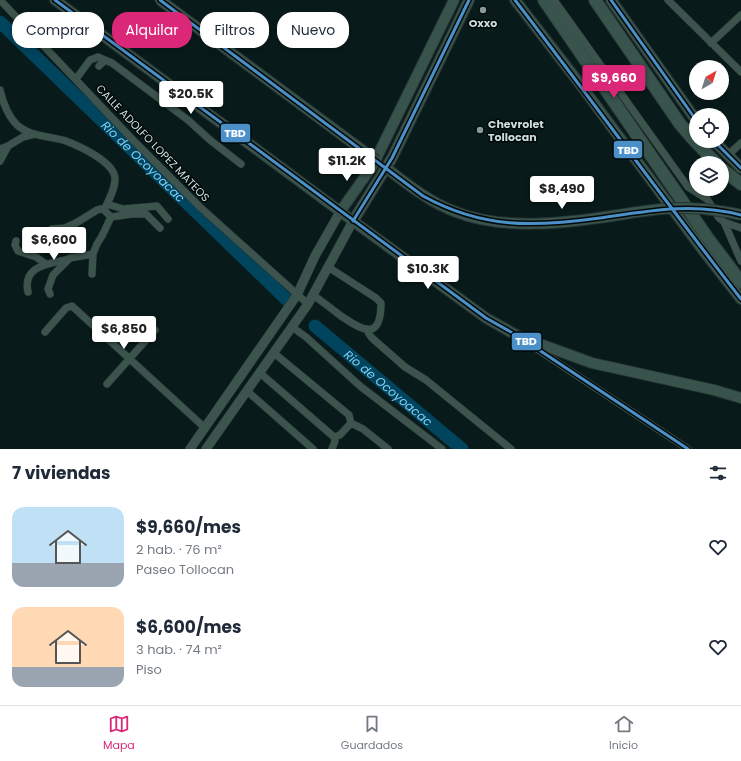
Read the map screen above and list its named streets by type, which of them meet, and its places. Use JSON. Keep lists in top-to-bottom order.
{
  "streets": {
    "street": ["CALLE ADOLFO LOPEZ MATEOS"]
  },
  "water": ["Rio de Ocoyoacac"],
  "places": ["Oxxo", "Chevrolet Tollocan"],
  "lines": ["transit line TBD"],
  "north": "top right",
  "page": {
    "chip": [
      "Comprar",
      "Alquilar",
      "Filtros",
      "Nuevo"
    ],
    "price": [
      "$9,660",
      "$20.5K",
      "$11.2K",
      "$8,490",
      "$6,600",
      "$10.3K",
      "$6,850"
    ],
    "heading": "7 viviendas",
    "list": [
      {
        "name": "$9,660/mes",
        "note": "2 hab. · 76 m² · Paseo Tollocan"
      },
      {
        "name": "$6,600/mes",
        "note": "3 hab. · 74 m² · Piso"
      }
    ],
    "tabs": ["Mapa", "Guardados", "Inicio"]
  }
}
